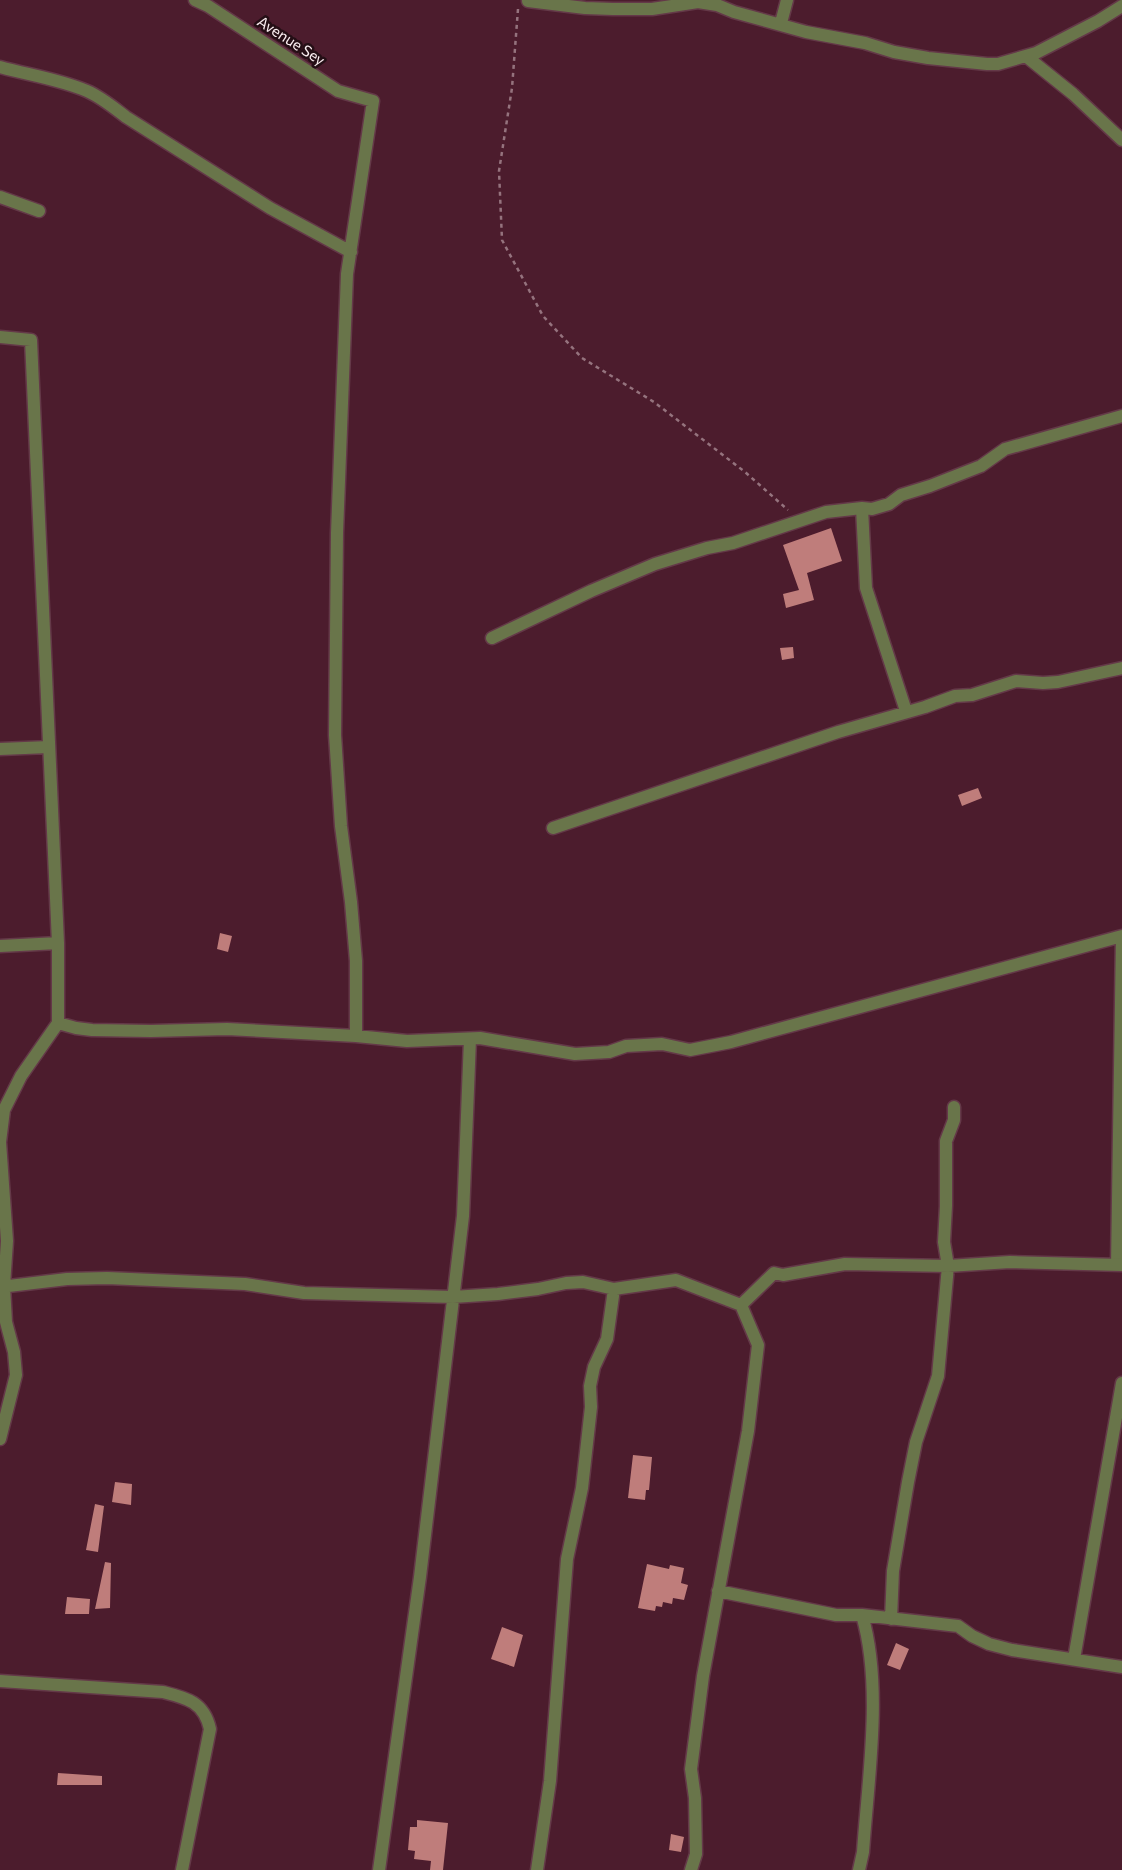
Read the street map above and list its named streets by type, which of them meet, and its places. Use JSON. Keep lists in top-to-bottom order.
{
  "streets": {
    "street": ["Avenue Sey"]
  }
}
